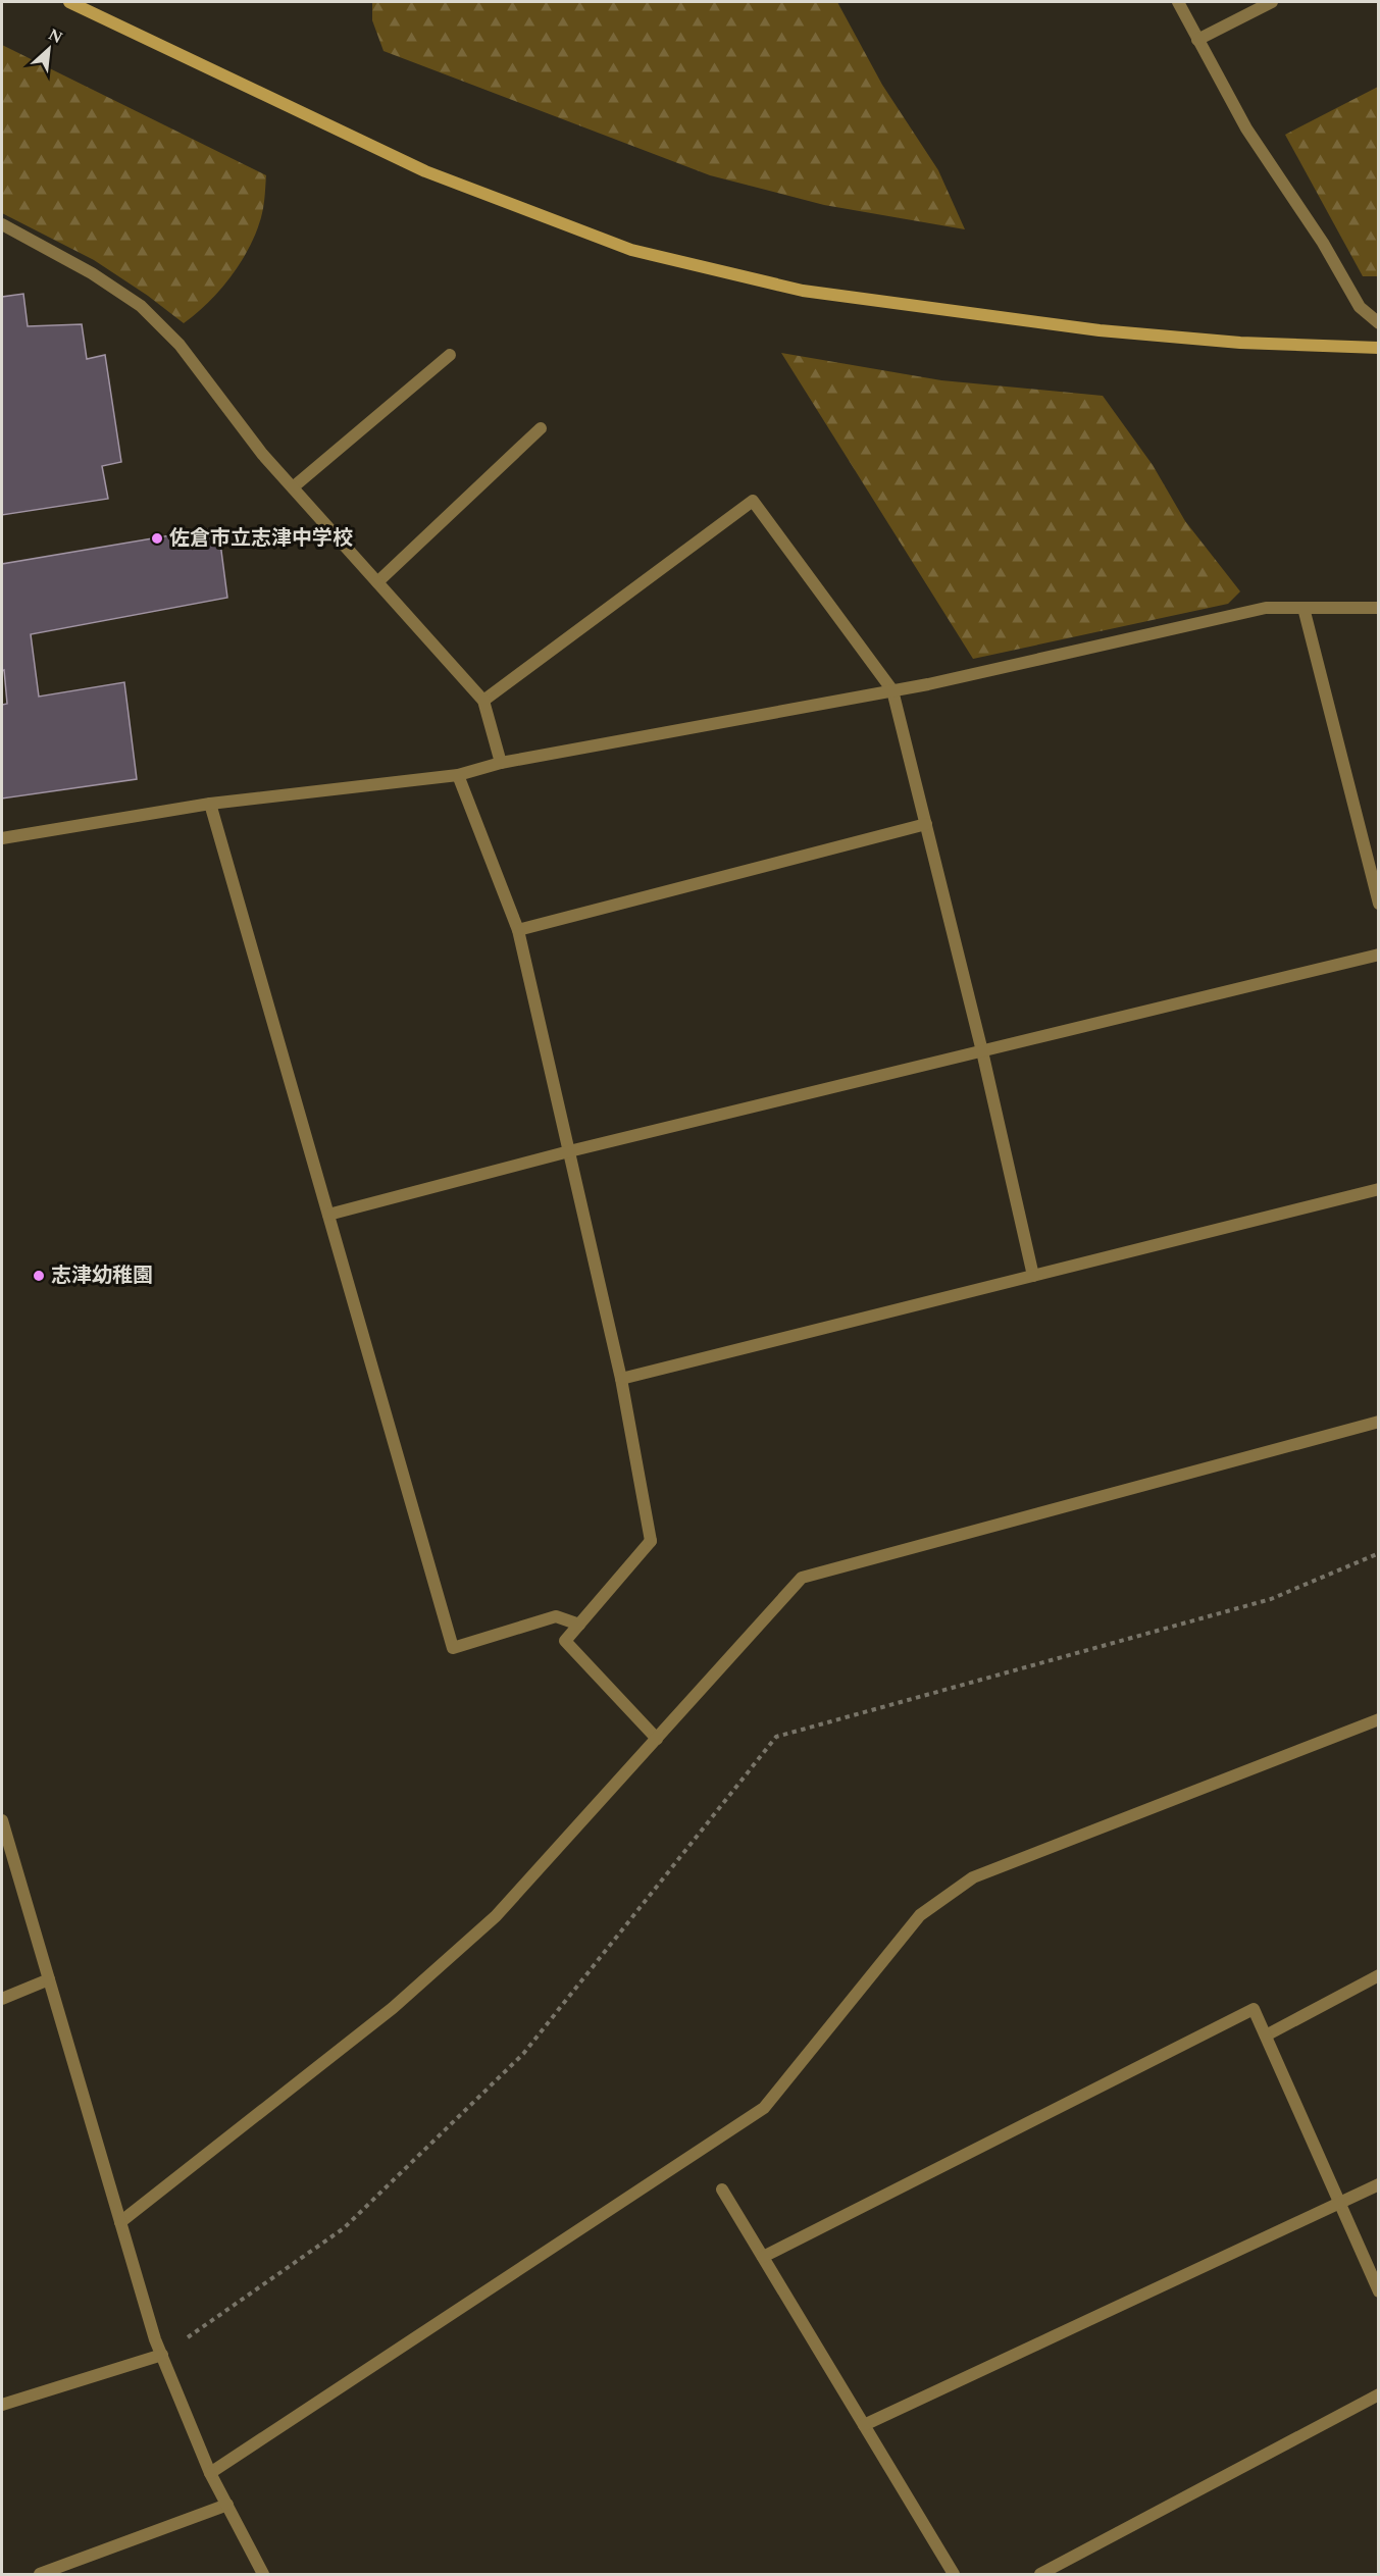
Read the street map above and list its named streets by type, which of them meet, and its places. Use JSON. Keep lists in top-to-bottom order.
{
  "places": ["佐倉市立志津中学校", "志津幼稚園"],
  "north": "top right"
}
